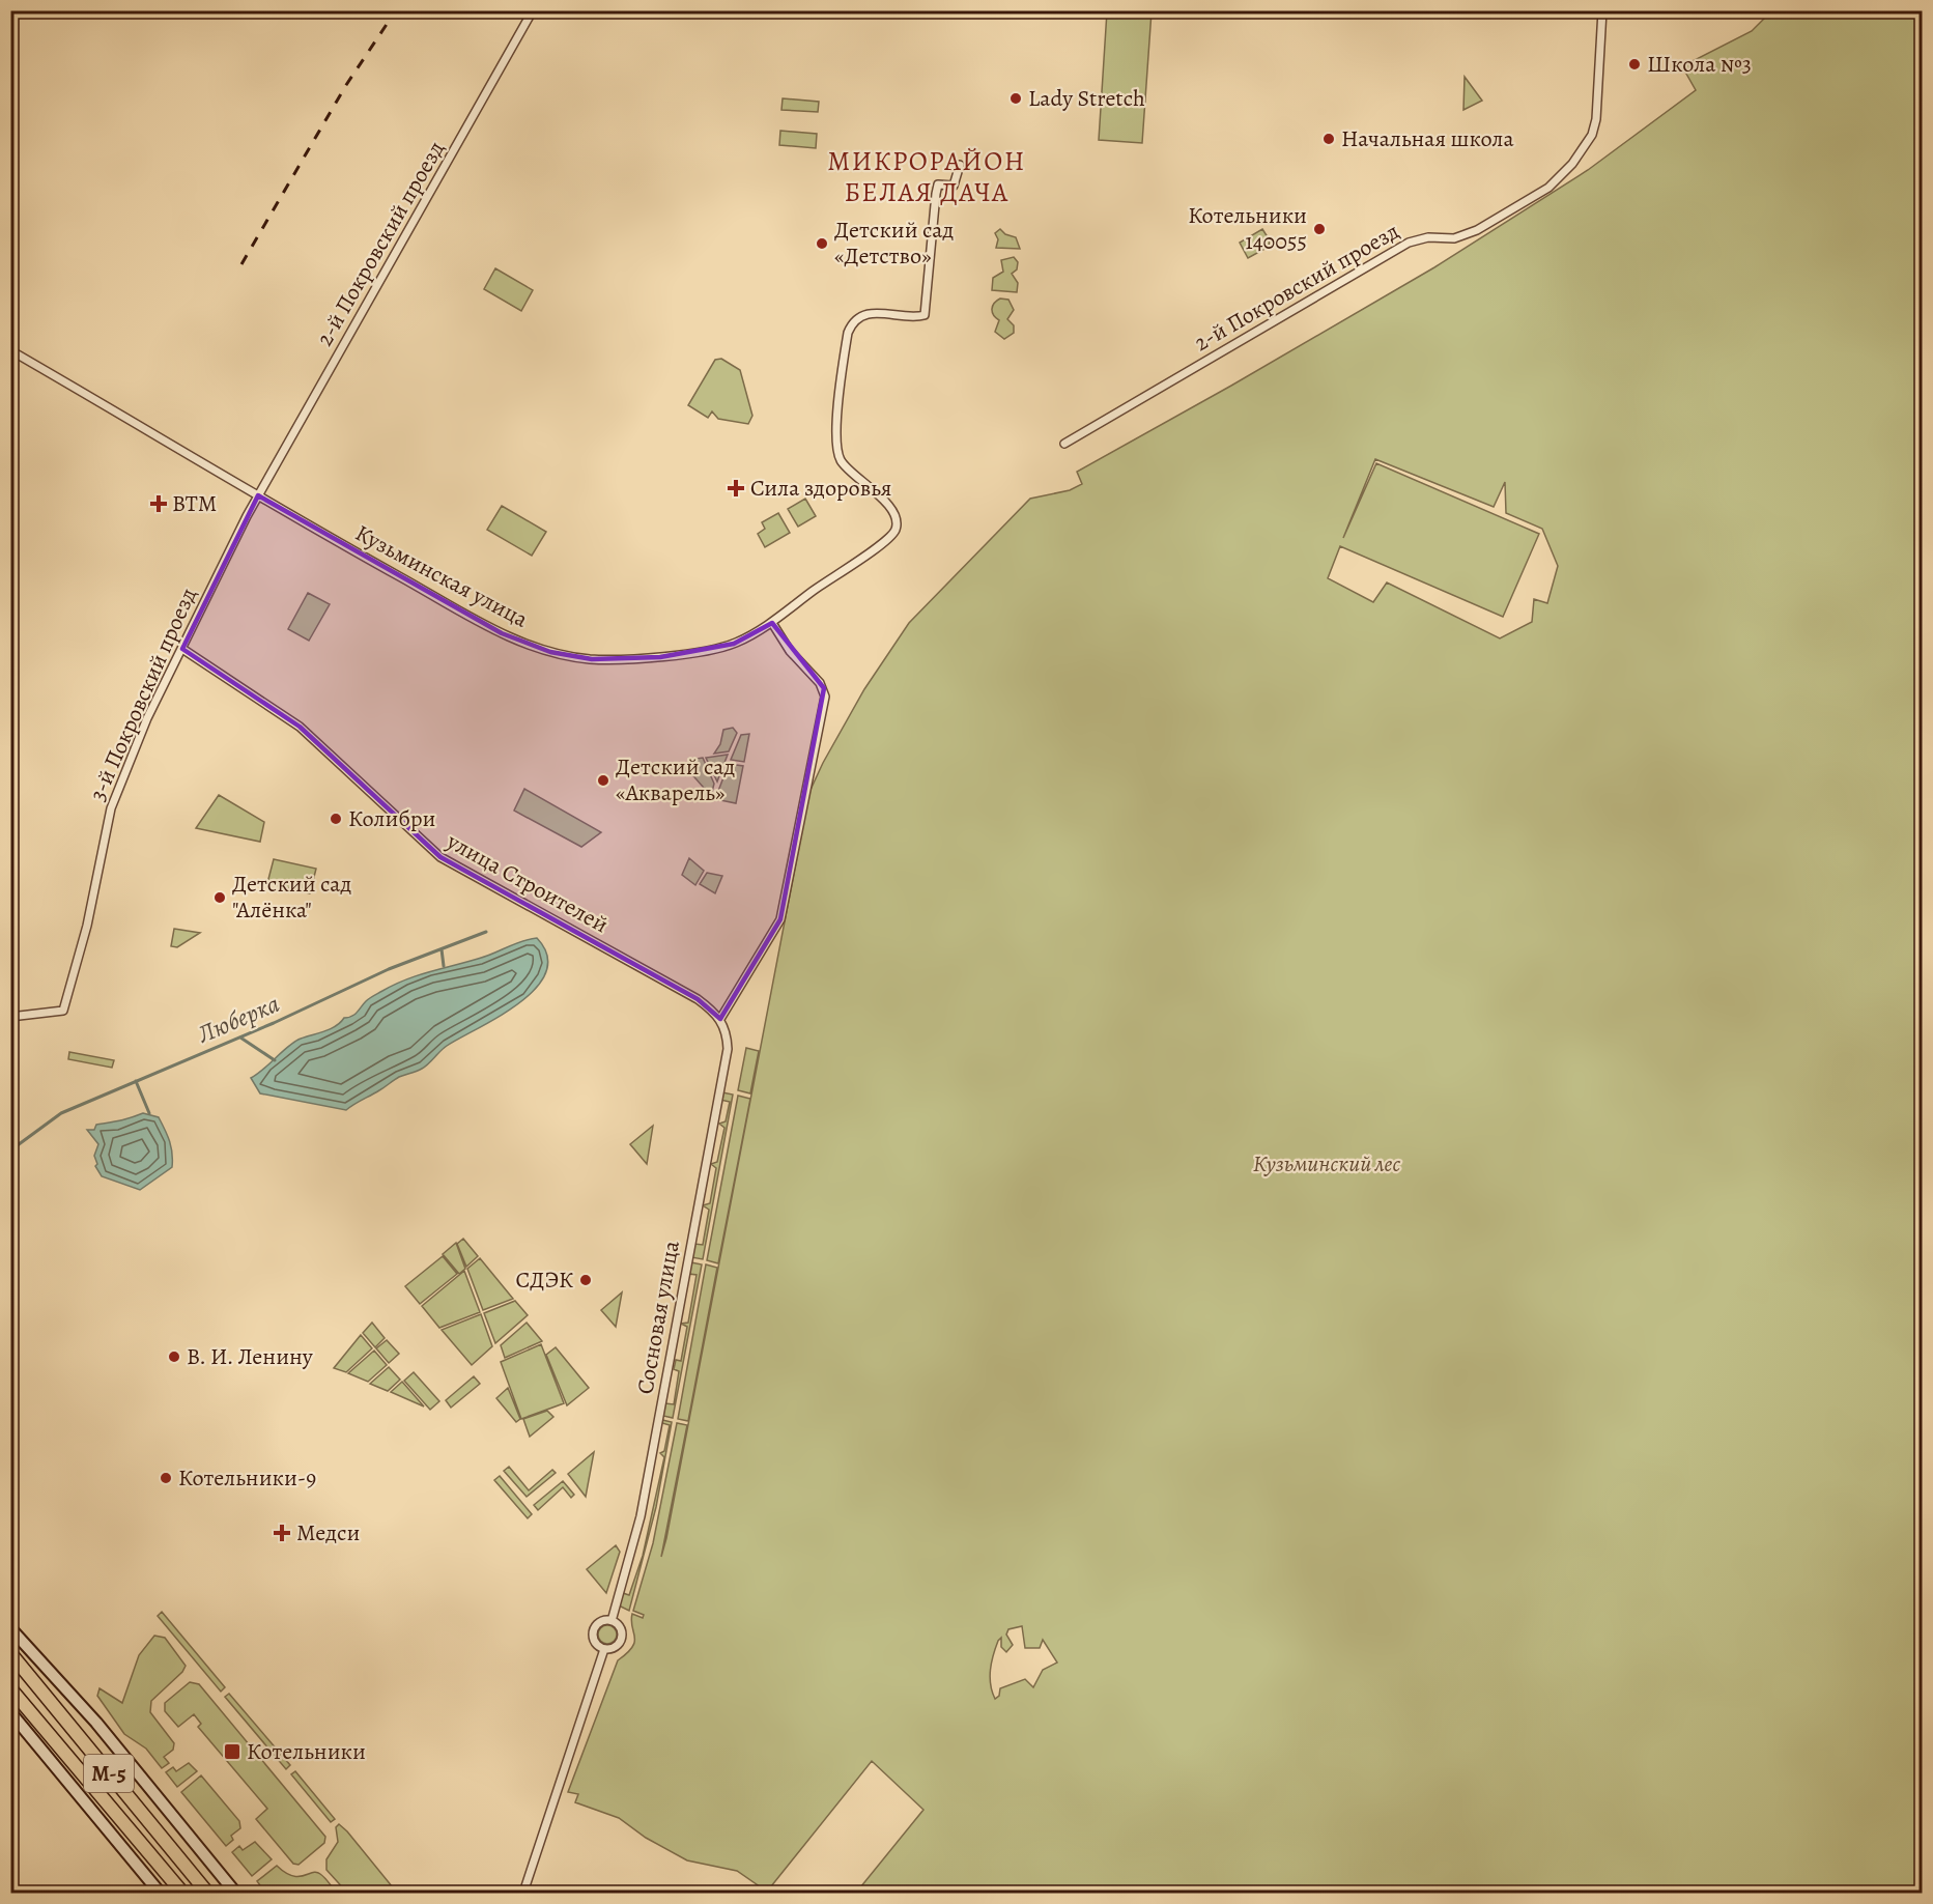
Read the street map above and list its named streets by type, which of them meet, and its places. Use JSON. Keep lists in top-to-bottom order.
{
  "streets": {
    "highway": ["М-5"],
    "street": [
      "2-й Покровский проезд",
      "Кузьминская улица",
      "3-й Покровский проезд",
      "улица Строителей",
      "Сосновая улица"
    ]
  },
  "crossings": [
    ["2-й Покровский проезд", "Кузьминская улица"],
    ["2-й Покровский проезд", "3-й Покровский проезд"],
    ["Кузьминская улица", "3-й Покровский проезд"],
    ["3-й Покровский проезд", "улица Строителей"],
    ["улица Строителей", "Сосновая улица"]
  ],
  "districts": ["МИКРОРАЙОН БЕЛАЯ ДАЧА"],
  "water": ["Люберка"],
  "parks": ["Кузьминский лес"],
  "places": {
    "other": [
      "Школа №3",
      "Lady Stretch",
      "Начальная школа",
      "Котельники 140055",
      "Детский сад «Детство»",
      "Детский сад «Акварель»",
      "Колибри",
      "Детский сад \"Алёнка\"",
      "СДЭК",
      "В. И. Ленину",
      "Котельники-9"
    ],
    "health": ["Сила здоровья", "ВТМ", "Медси"],
    "transit": ["Котельники"]
  }
}
